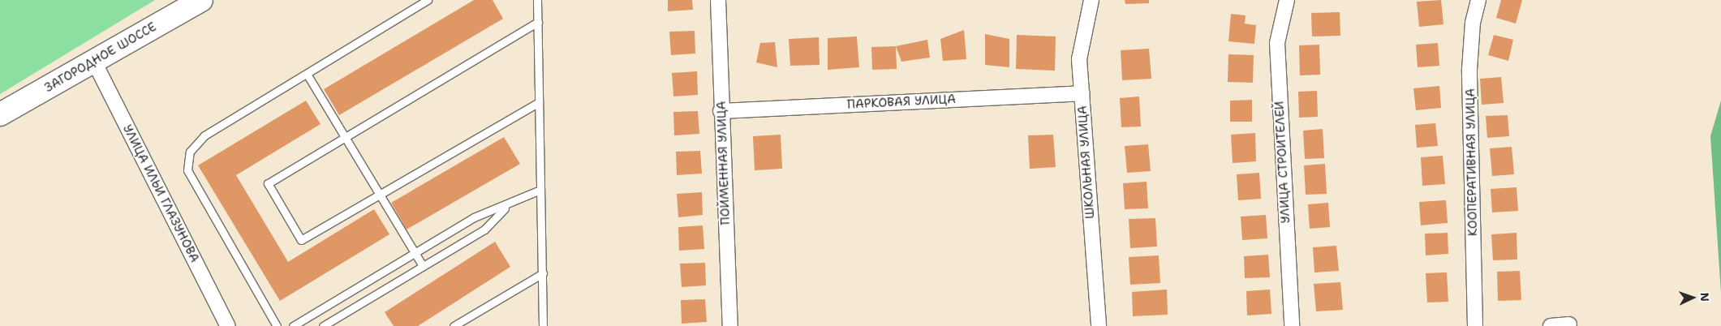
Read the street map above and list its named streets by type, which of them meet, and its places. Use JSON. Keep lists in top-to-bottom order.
{
  "streets": {
    "highway": ["ЗАГОРОДНОЕ ШОССЕ"],
    "street": [
      "ПАРКОВАЯ УЛИЦА",
      "ШКОЛЬНАЯ УЛИЦА",
      "УЛИЦА СТРОИТЕЛЕЙ",
      "КООПЕРАТИВНАЯ УЛИЦА",
      "ПОЙМЕННАЯ УЛИЦА",
      "УЛИЦА ИЛЬИ ГЛАЗУНОВА"
    ]
  },
  "crossings": [
    ["ЗАГОРОДНОЕ ШОССЕ", "УЛИЦА ИЛЬИ ГЛАЗУНОВА"],
    ["ПАРКОВАЯ УЛИЦА", "ШКОЛЬНАЯ УЛИЦА"],
    ["ПАРКОВАЯ УЛИЦА", "ПОЙМЕННАЯ УЛИЦА"]
  ],
  "north": "right"
}
